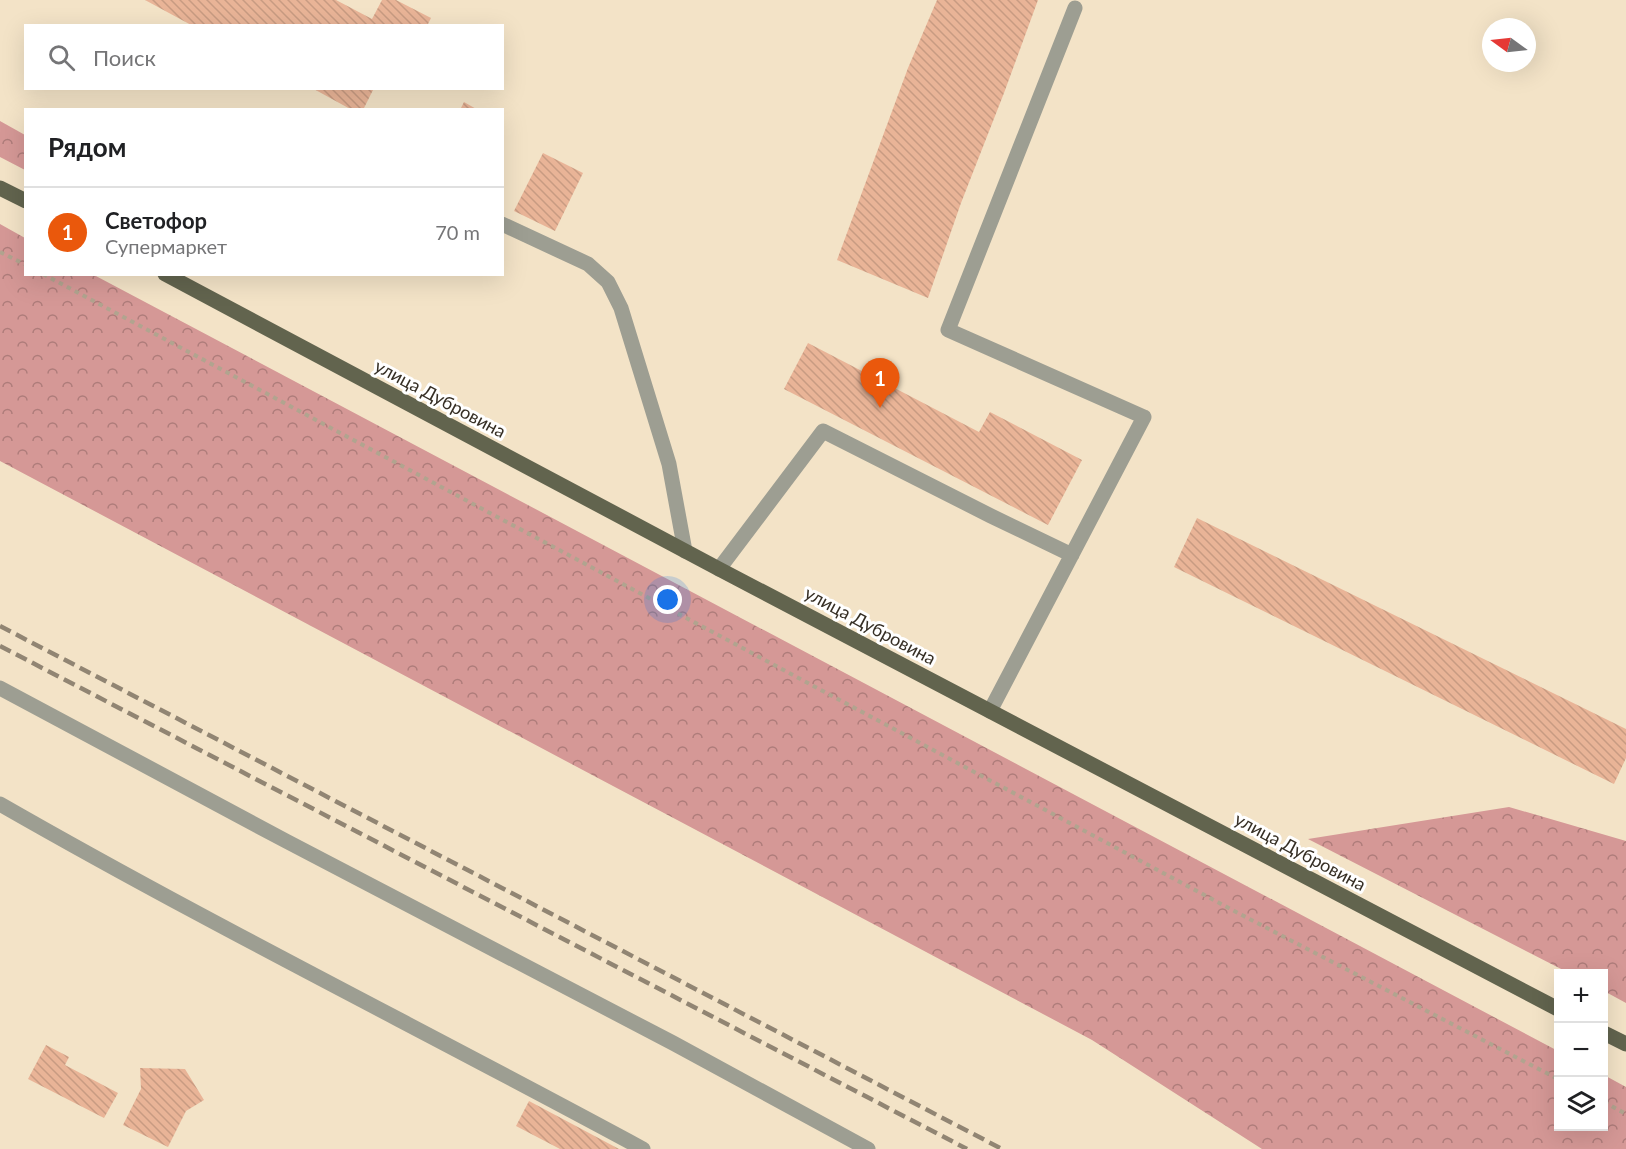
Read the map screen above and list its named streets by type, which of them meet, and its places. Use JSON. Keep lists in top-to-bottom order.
{
  "streets": {
    "main road": ["улица Дубровина"]
  },
  "north": "left",
  "page": {
    "search": "Поиск",
    "heading": "Рядом",
    "list": [
      {
        "mark": "1",
        "name": "Светофор",
        "note": "Супермаркет",
        "value": "70 m"
      }
    ],
    "pins": "1",
    "map_buttons": ["+", "−"]
  }
}
